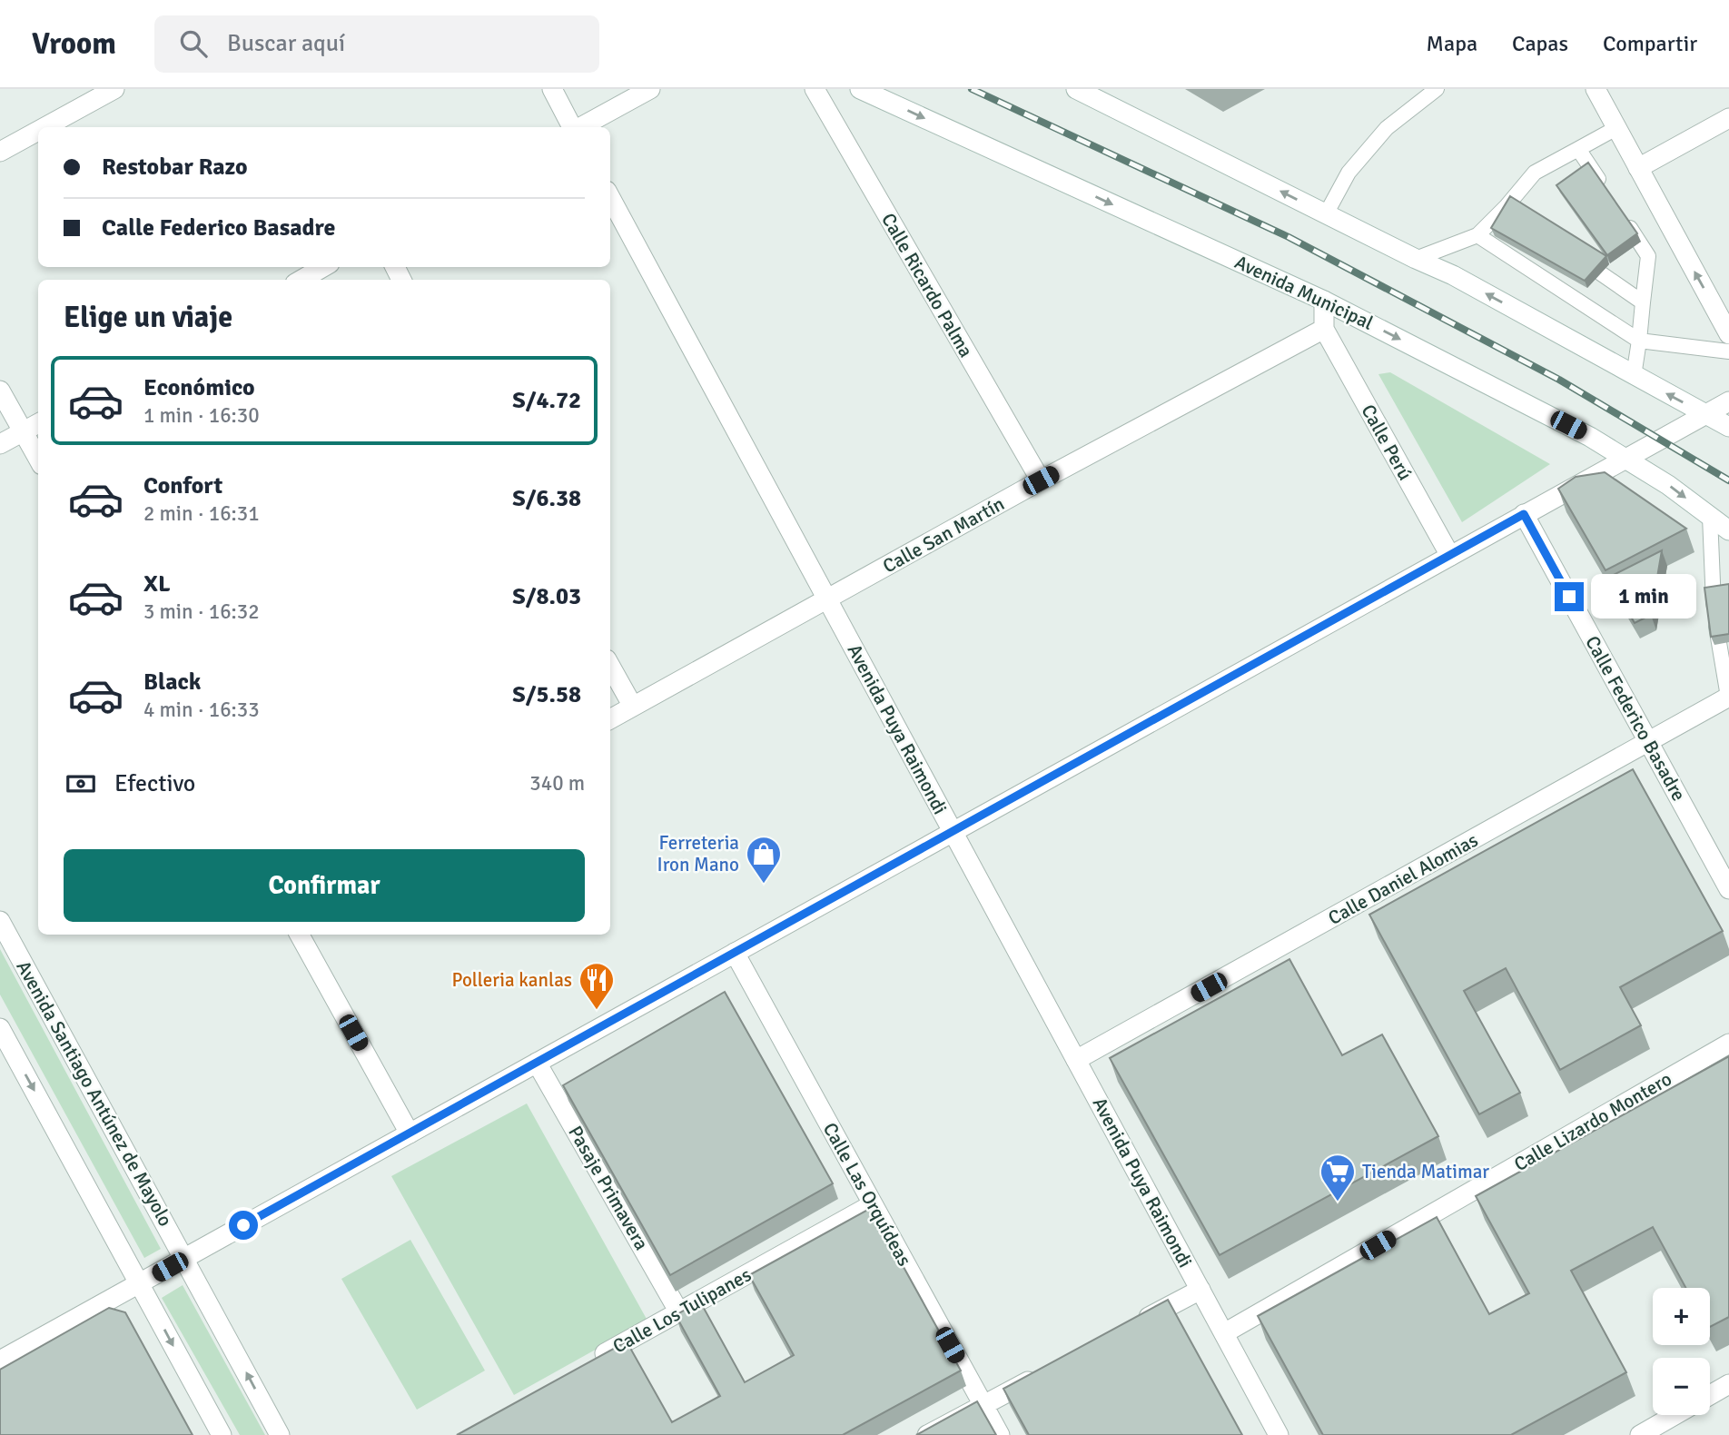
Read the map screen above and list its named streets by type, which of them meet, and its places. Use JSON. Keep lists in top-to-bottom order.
{
  "streets": {
    "street": [
      "Calle Ricardo Palma",
      "Avenida Municipal",
      "Calle Perú",
      "Calle San Martín",
      "Calle Federico Basadre",
      "Avenida Puya Raimondi",
      "Calle Daniel Alomias",
      "Avenida Santiago Antúnez de Mayolo",
      "Calle Lizardo Montero",
      "Pasaje Primavera",
      "Calle Las Orquídeas",
      "Calle Los Tulipanes"
    ]
  },
  "crossings": [
    ["Calle Ricardo Palma", "Calle San Martín"],
    ["Calle Perú", "Calle San Martín"],
    ["Calle San Martín", "Avenida Puya Raimondi"],
    ["Calle Federico Basadre", "Calle Daniel Alomias"],
    ["Avenida Puya Raimondi", "Calle Daniel Alomias"],
    ["Avenida Puya Raimondi", "Calle Lizardo Montero"],
    ["Pasaje Primavera", "Calle Los Tulipanes"],
    ["Calle Las Orquídeas", "Calle Los Tulipanes"]
  ],
  "places": {
    "shop": ["Ferreteria Iron Mano"],
    "restaurant": ["Polleria kanlas"],
    "supermarket": ["Tienda Matimar"]
  },
  "page": {
    "header": "Vroom",
    "search": "Buscar aquí",
    "nav": ["Mapa", "Capas", "Compartir"],
    "banner": ["Restobar Razo", "Calle Federico Basadre"],
    "heading": "Elige un viaje",
    "list": [
      {
        "name": "Económico",
        "note": "1 min · 16:30",
        "value": "S/4.72"
      },
      {
        "name": "Confort",
        "note": "2 min · 16:31",
        "value": "S/6.38"
      },
      {
        "name": "XL",
        "note": "3 min · 16:32",
        "value": "S/8.03"
      },
      {
        "name": "Black",
        "note": "4 min · 16:33",
        "value": "S/5.58"
      }
    ],
    "bubble": "1 min",
    "pay": ["Efectivo", "340 m"],
    "buttons": "Confirmar",
    "map_buttons": ["+", "−"]
  }
}
